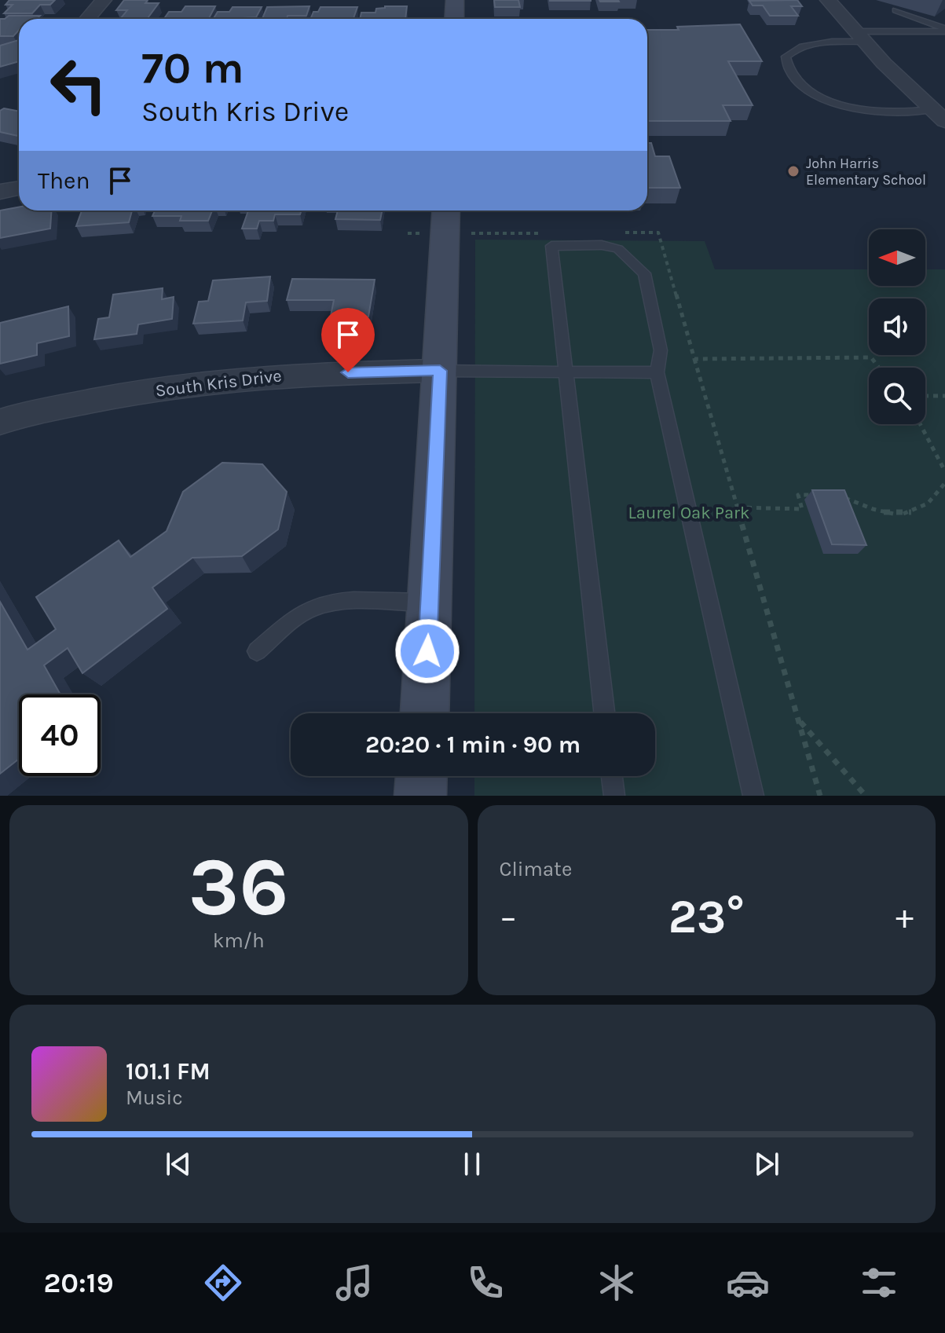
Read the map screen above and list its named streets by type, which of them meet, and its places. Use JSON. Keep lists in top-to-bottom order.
{
  "streets": {
    "street": ["South Kris Drive"]
  },
  "parks": ["Laurel Oak Park"],
  "places": ["John Harris Elementary School"],
  "north": "left",
  "page": {
    "turn": ["70 m", "South Kris Drive"],
    "then": "Then",
    "limit": "40",
    "trip": "20:20 · 1 min · 90 m",
    "tile": [
      ["36", "km/h"],
      "Climate"
    ],
    "heat": ["−", "23°", "+"],
    "song": ["101.1 FM", "Music"],
    "tabs": "20:19"
  }
}
